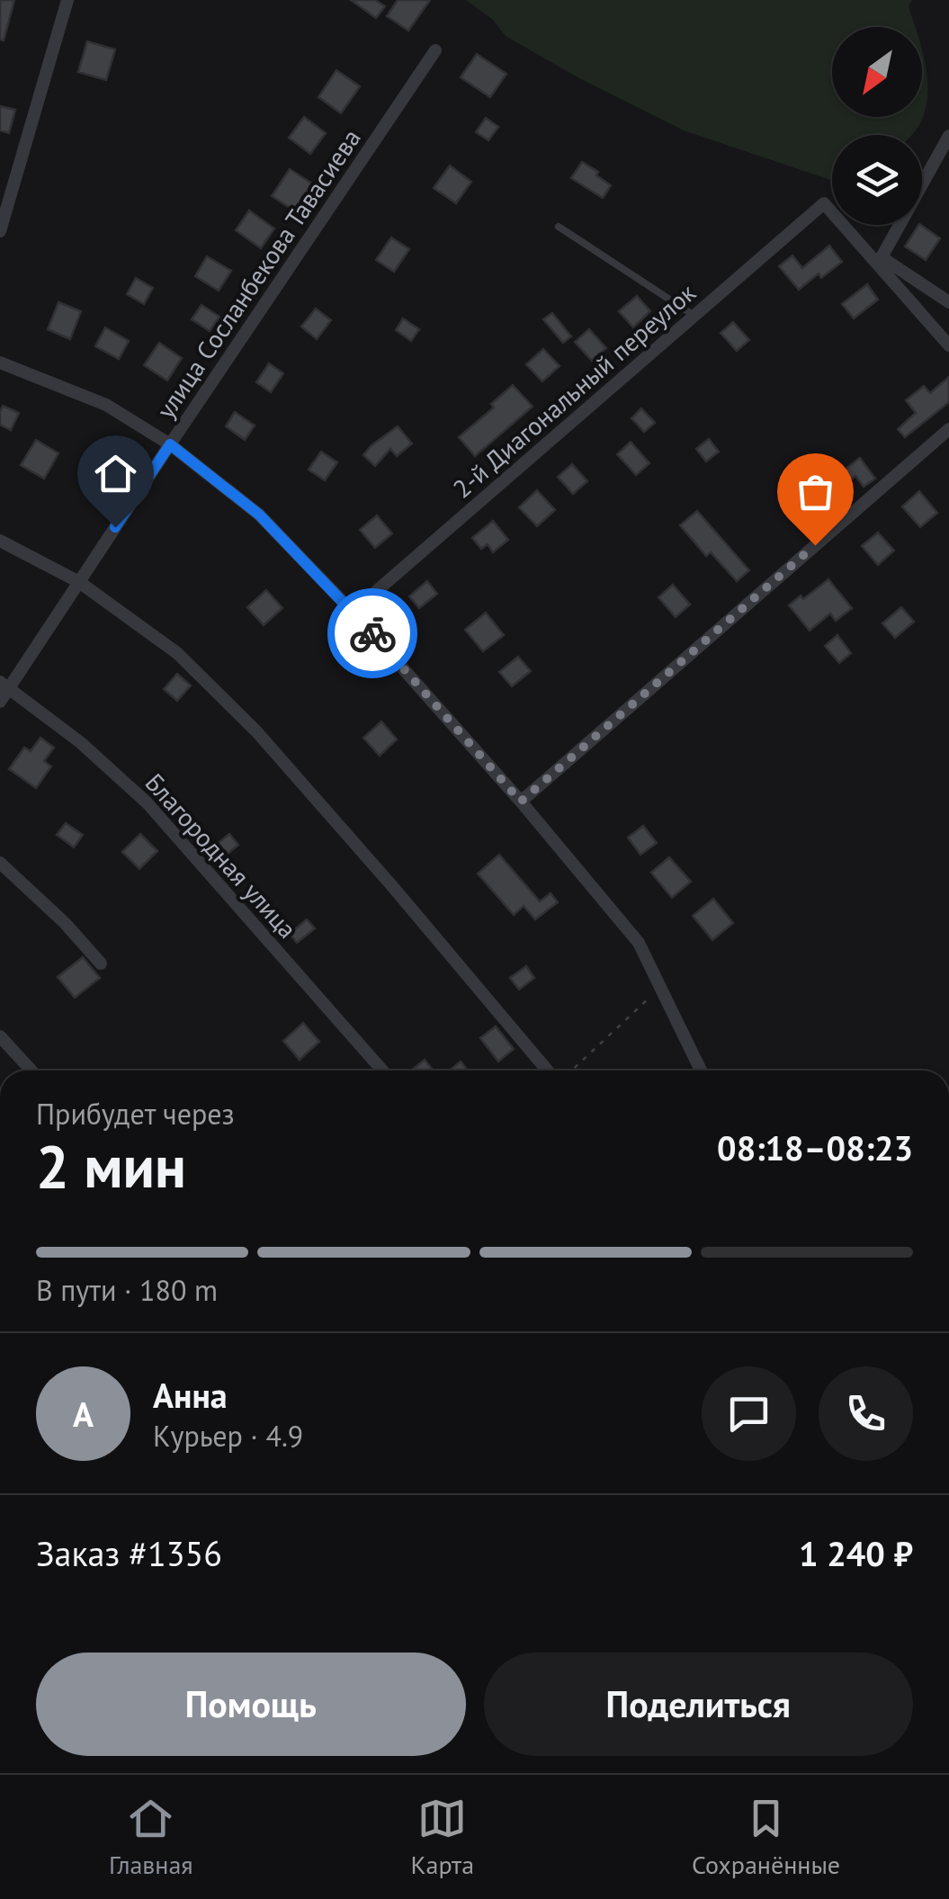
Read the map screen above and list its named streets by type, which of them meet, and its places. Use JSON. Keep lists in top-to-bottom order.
{
  "streets": {
    "street": ["улица Сосланбекова Тавасиева", "2-й Диагональный переулок", "Благородная улица"]
  },
  "crossings": [
    ["улица Сосланбекова Тавасиева", "Благородная улица"]
  ],
  "north": "bottom left",
  "page": {
    "heading": ["2 мин", "Прибудет через", "08:18–08:23"],
    "panel": [
      "Анна",
      "Курьер · 4.9",
      "Заказ #1356",
      "1 240 ₽"
    ],
    "bar": "В пути · 180 m",
    "round": "А",
    "buttons": ["Помощь", "Поделиться"],
    "tabs": ["Главная", "Карта", "Сохранённые"]
  }
}
